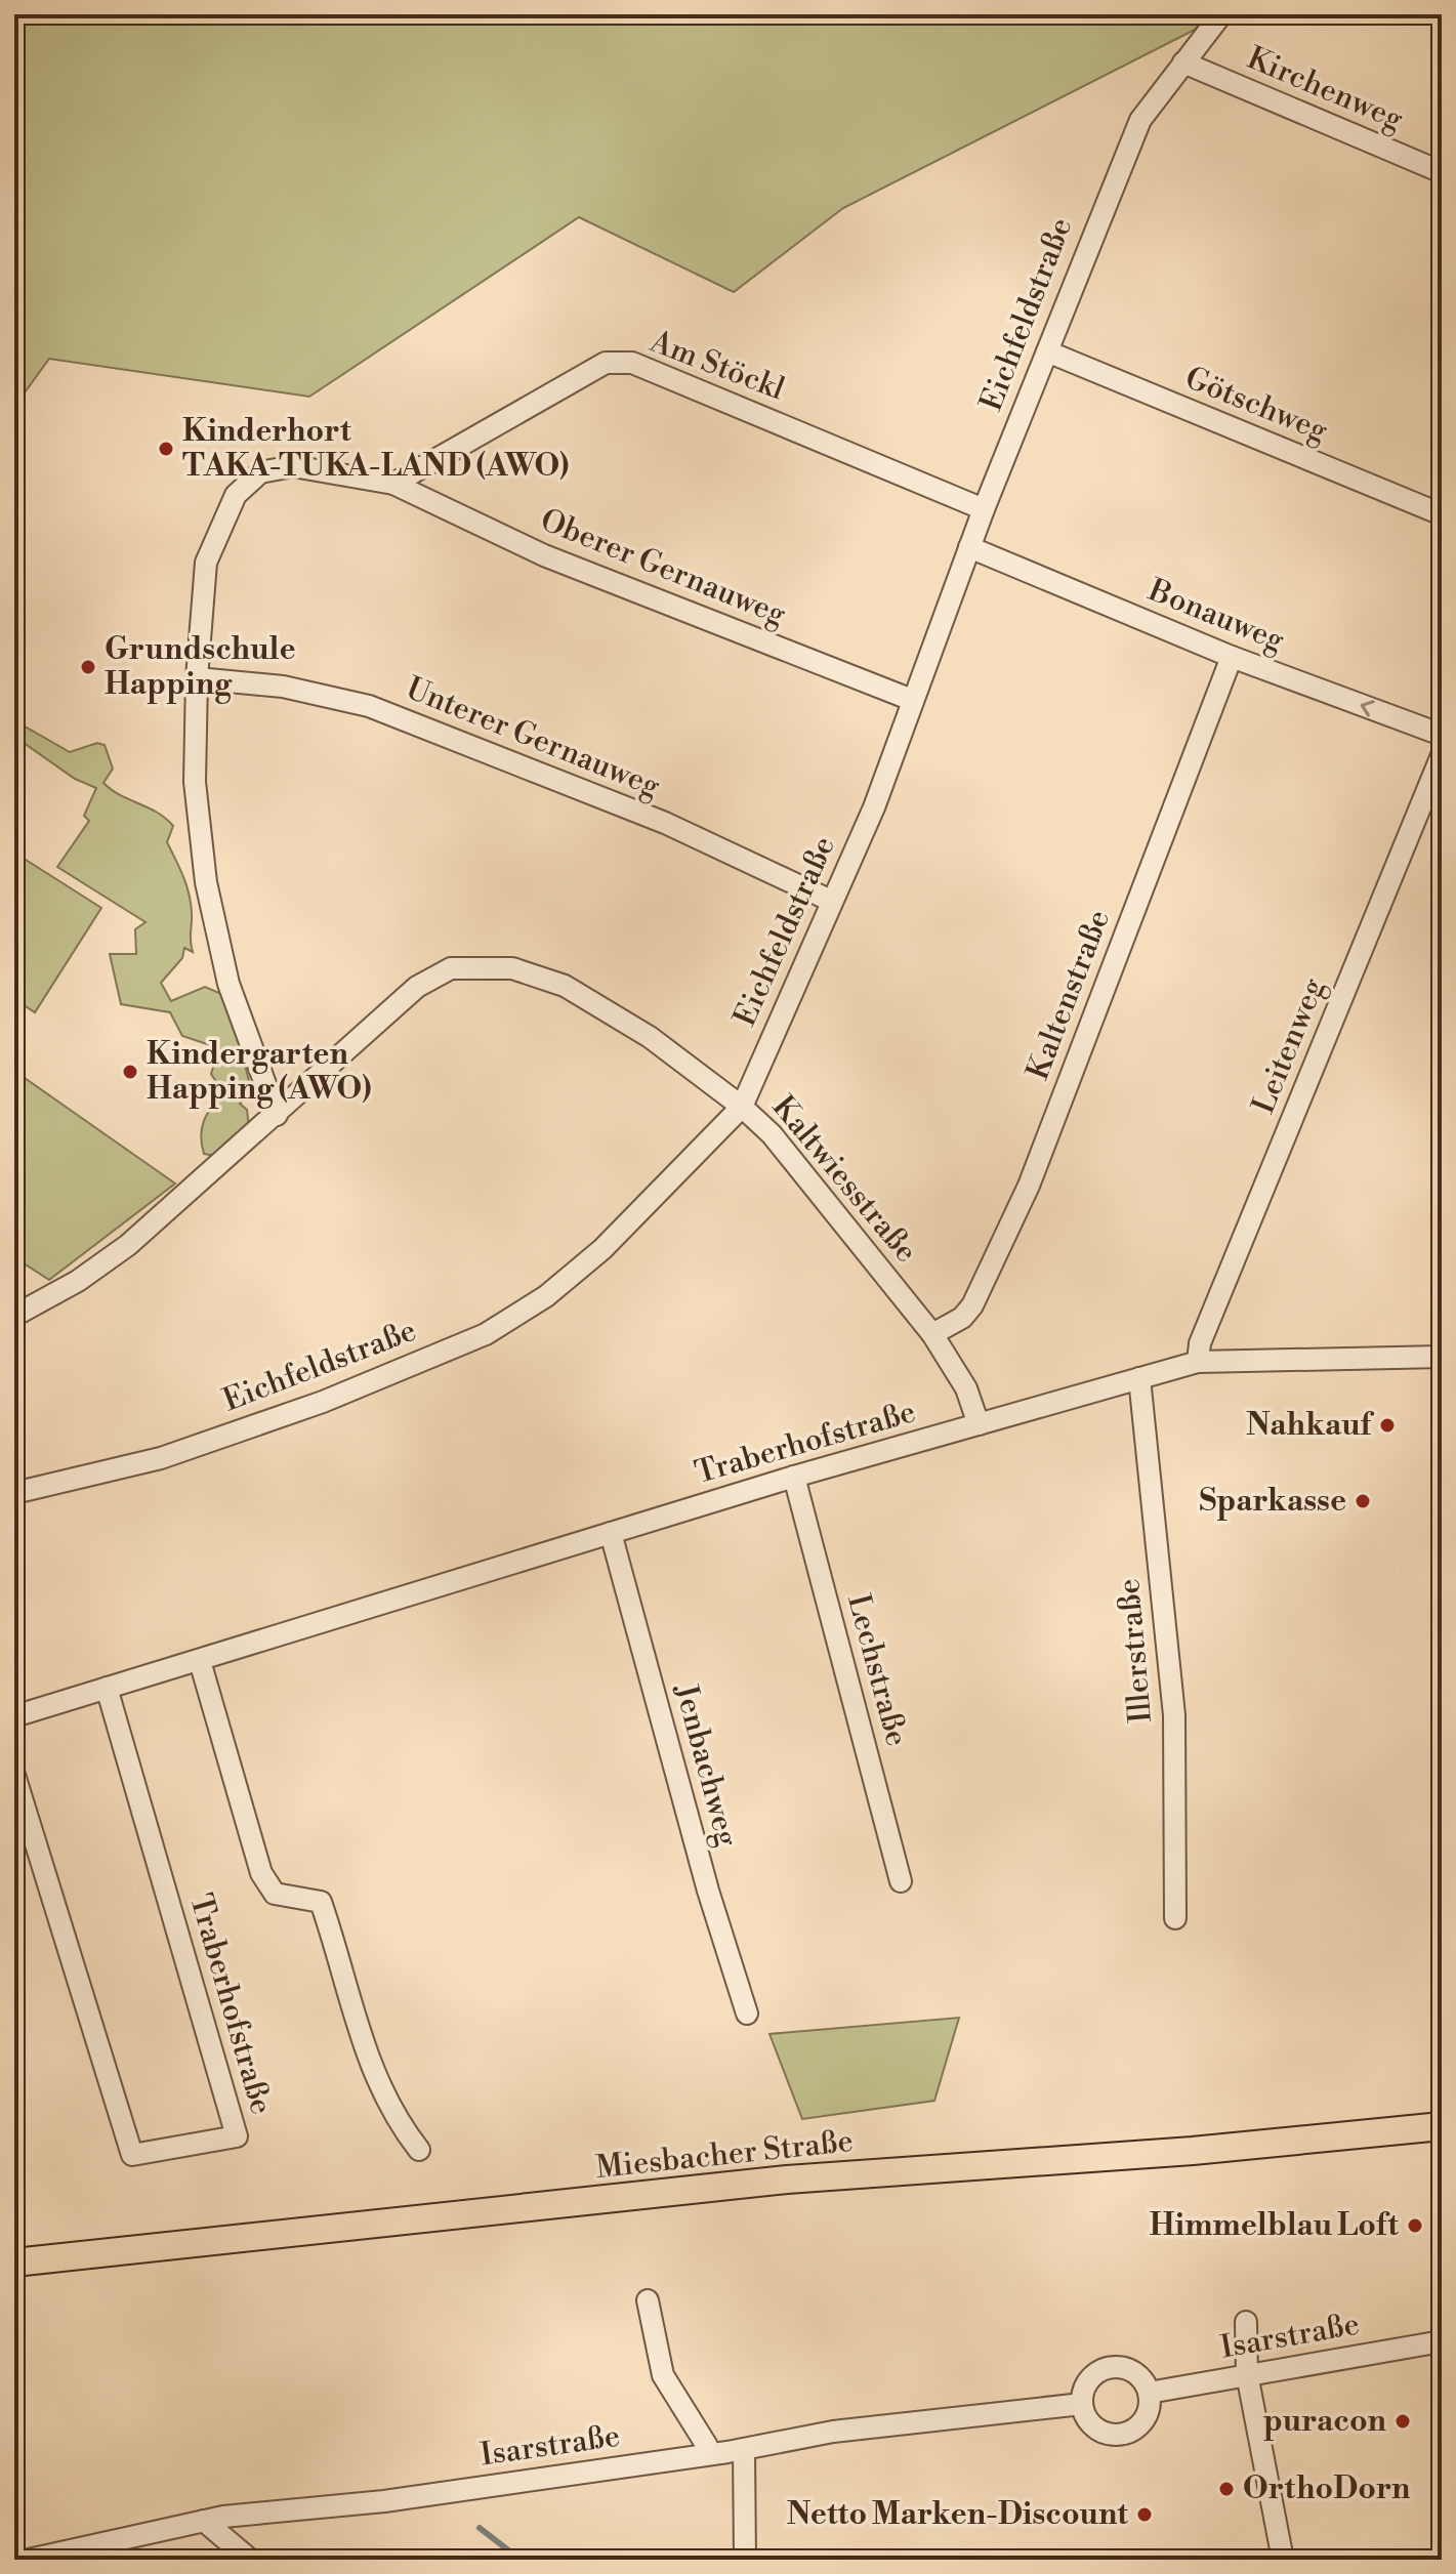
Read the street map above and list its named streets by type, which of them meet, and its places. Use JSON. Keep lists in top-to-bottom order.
{
  "streets": {
    "main road": ["Miesbacher Straße"],
    "street": [
      "Kirchenweg",
      "Eichfeldstraße",
      "Am Stöckl",
      "Götschweg",
      "Oberer Gernauweg",
      "Bonauweg",
      "Unterer Gernauweg",
      "Kaltenstraße",
      "Leitenweg",
      "Kaltwiesstraße",
      "Traberhofstraße",
      "Illerstraße",
      "Lechstraße",
      "Jenbachweg",
      "Isarstraße"
    ]
  },
  "crossings": [
    ["Kirchenweg", "Eichfeldstraße"],
    ["Eichfeldstraße", "Am Stöckl"],
    ["Eichfeldstraße", "Götschweg"],
    ["Eichfeldstraße", "Oberer Gernauweg"],
    ["Eichfeldstraße", "Bonauweg"],
    ["Eichfeldstraße", "Unterer Gernauweg"],
    ["Eichfeldstraße", "Kaltwiesstraße"],
    ["Am Stöckl", "Oberer Gernauweg"],
    ["Oberer Gernauweg", "Unterer Gernauweg"],
    ["Oberer Gernauweg", "Kaltwiesstraße"],
    ["Bonauweg", "Kaltenstraße"],
    ["Kaltenstraße", "Kaltwiesstraße"],
    ["Leitenweg", "Traberhofstraße"],
    ["Kaltwiesstraße", "Traberhofstraße"],
    ["Traberhofstraße", "Illerstraße"],
    ["Traberhofstraße", "Lechstraße"],
    ["Traberhofstraße", "Jenbachweg"]
  ],
  "one_way": ["Bonauweg"],
  "places": [
    "Kinderhort TAKA-TUKA-LAND (AWO)",
    "Grundschule Happing",
    "Kindergarten Happing (AWO)",
    "Nahkauf",
    "Sparkasse",
    "Himmelblau Loft",
    "puracon",
    "OrthoDorn",
    "Netto Marken-Discount"
  ]
}
